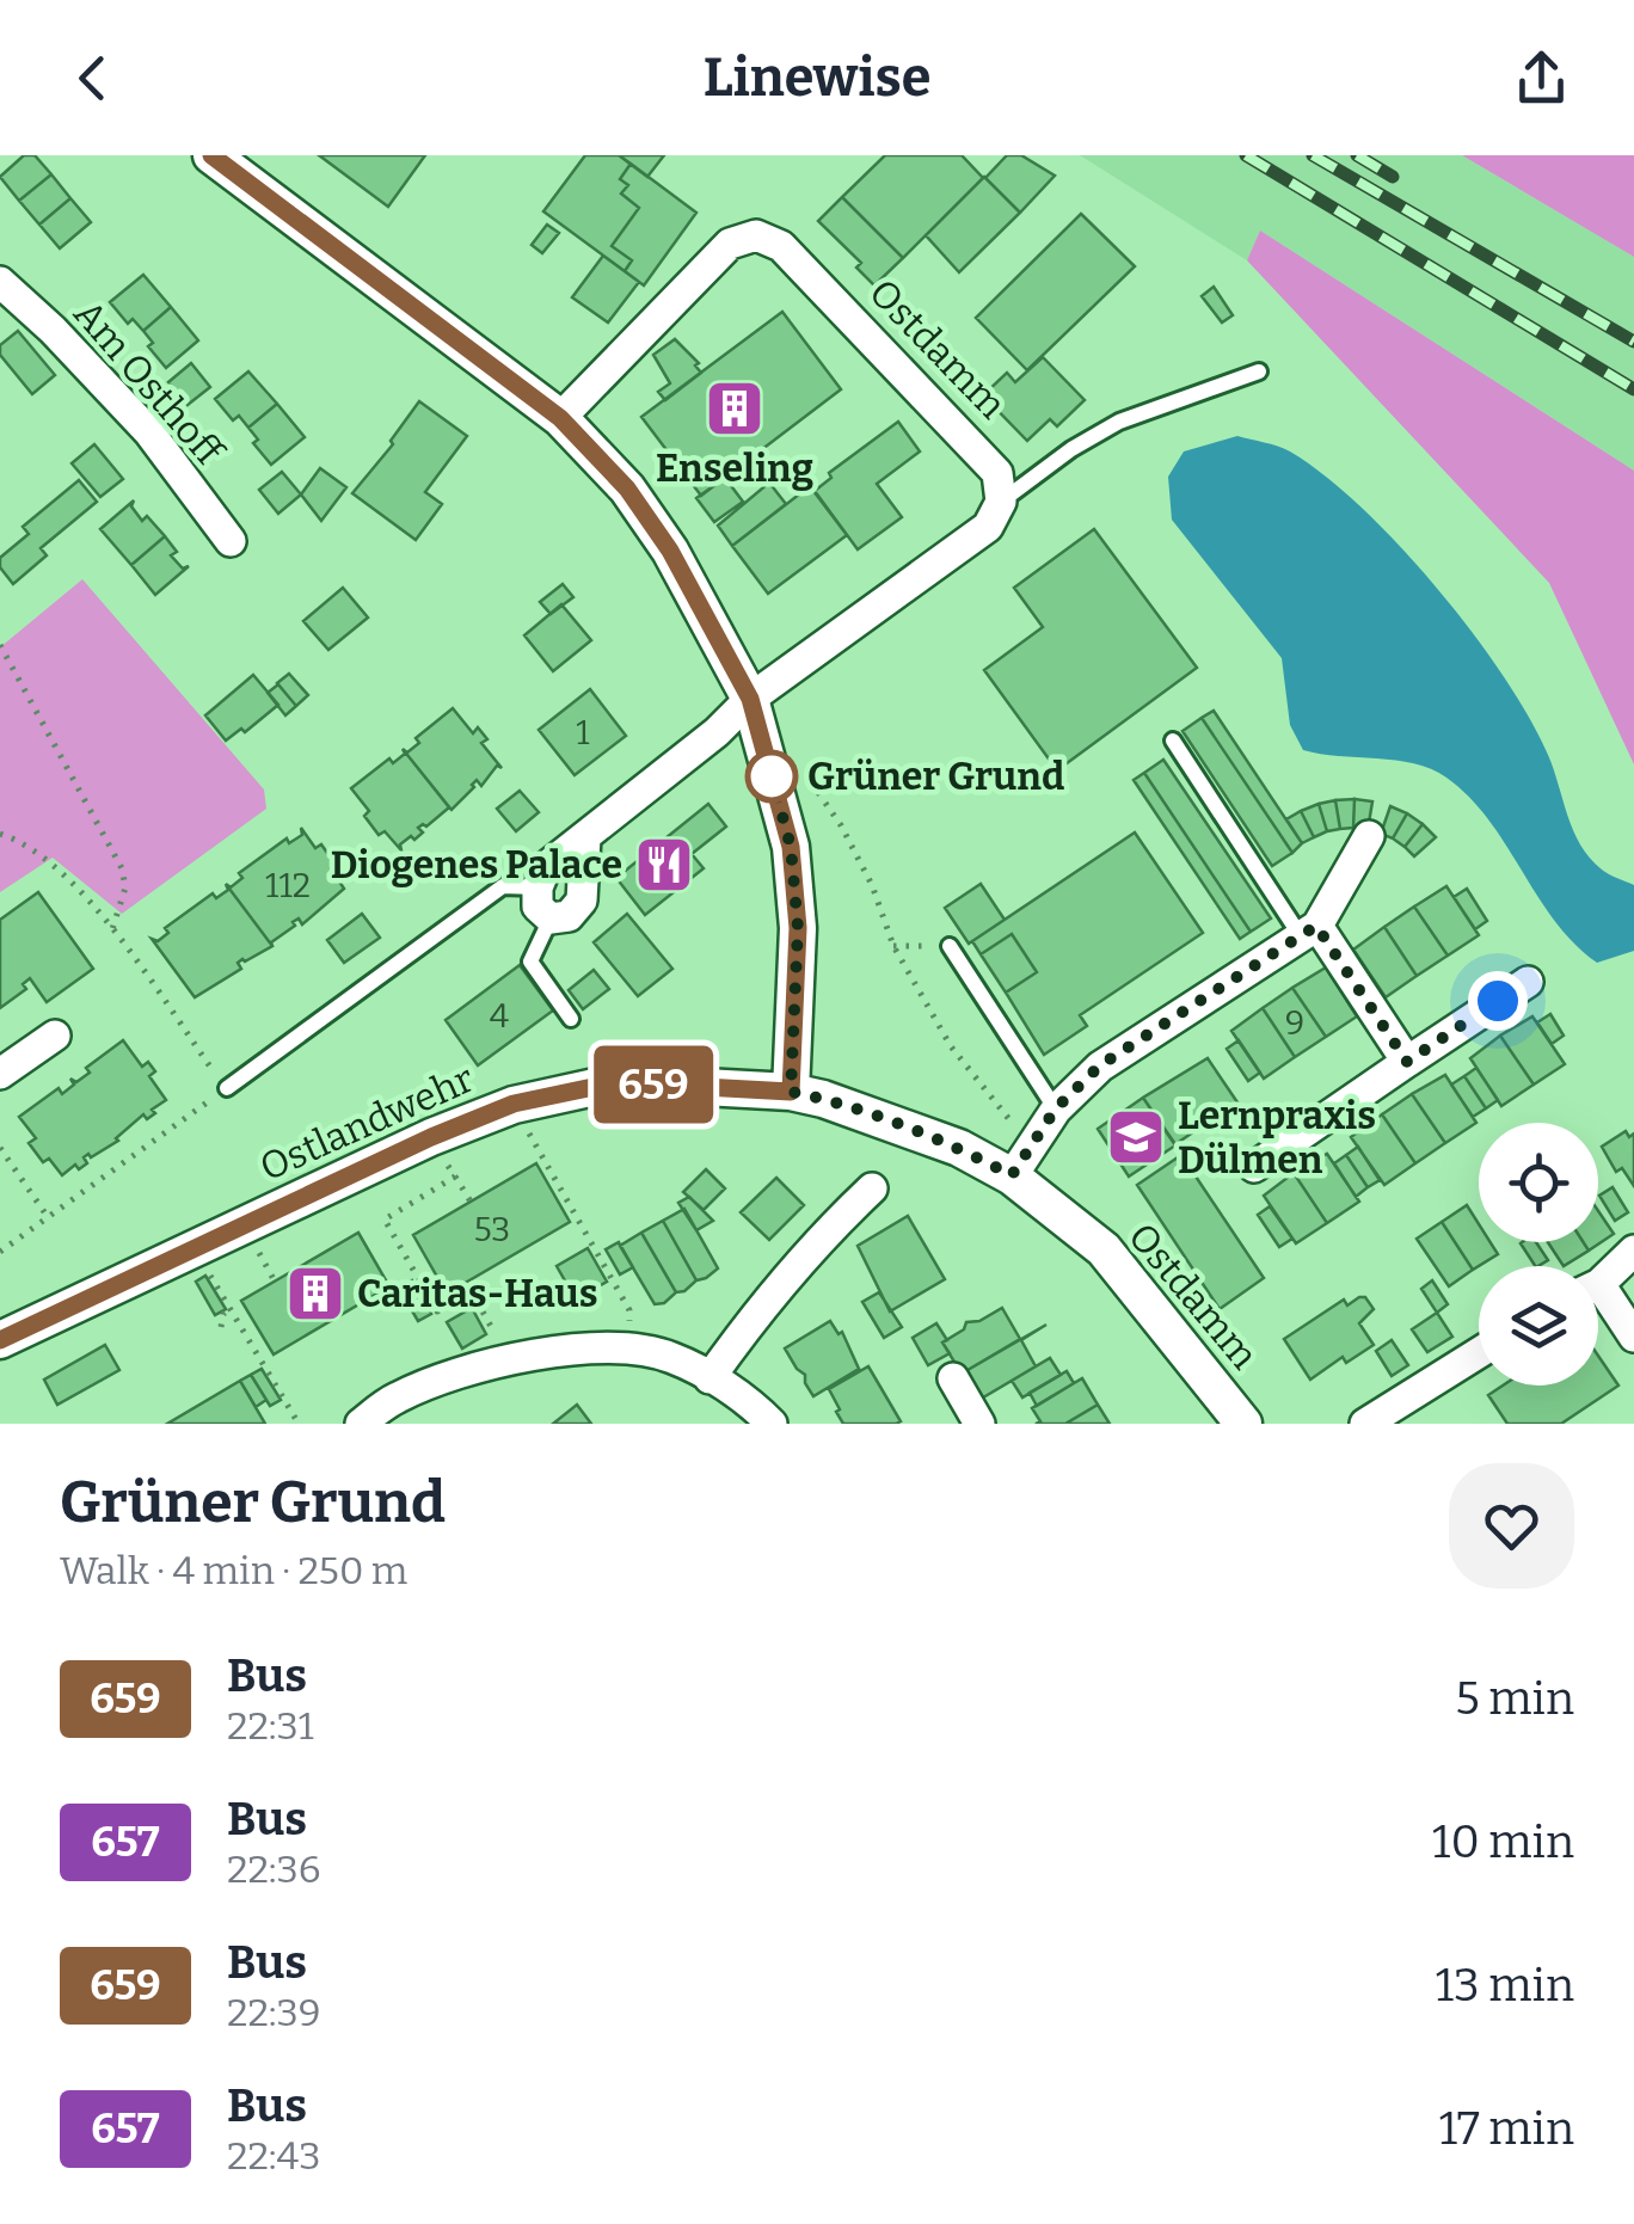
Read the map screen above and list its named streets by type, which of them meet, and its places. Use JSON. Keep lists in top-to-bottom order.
{
  "streets": {
    "street": ["Ostdamm", "Am Osthoff", "Ostlandwehr"]
  },
  "crossings": [
    ["Ostdamm", "Ostlandwehr"]
  ],
  "places": {
    "building": ["Enseling", "Caritas-Haus"],
    "other": ["Grüner Grund"],
    "restaurant": ["Diogenes Palace"],
    "school or university": ["Lernpraxis Dülmen"]
  },
  "lines": ["bus line 659"],
  "house_numbers": [
    "1",
    "112",
    "4",
    "9",
    "53"
  ],
  "page": {
    "header": "Linewise",
    "on_map": "659",
    "heading": ["Grüner Grund", "Walk · 4 min · 250 m"],
    "list": [
      {
        "mark": "659",
        "name": "Bus",
        "note": "22:31",
        "value": "5 min"
      },
      {
        "mark": "657",
        "name": "Bus",
        "note": "22:36",
        "value": "10 min"
      },
      {
        "mark": "659",
        "name": "Bus",
        "note": "22:39",
        "value": "13 min"
      },
      {
        "mark": "657",
        "name": "Bus",
        "note": "22:43",
        "value": "17 min"
      }
    ]
  }
}
